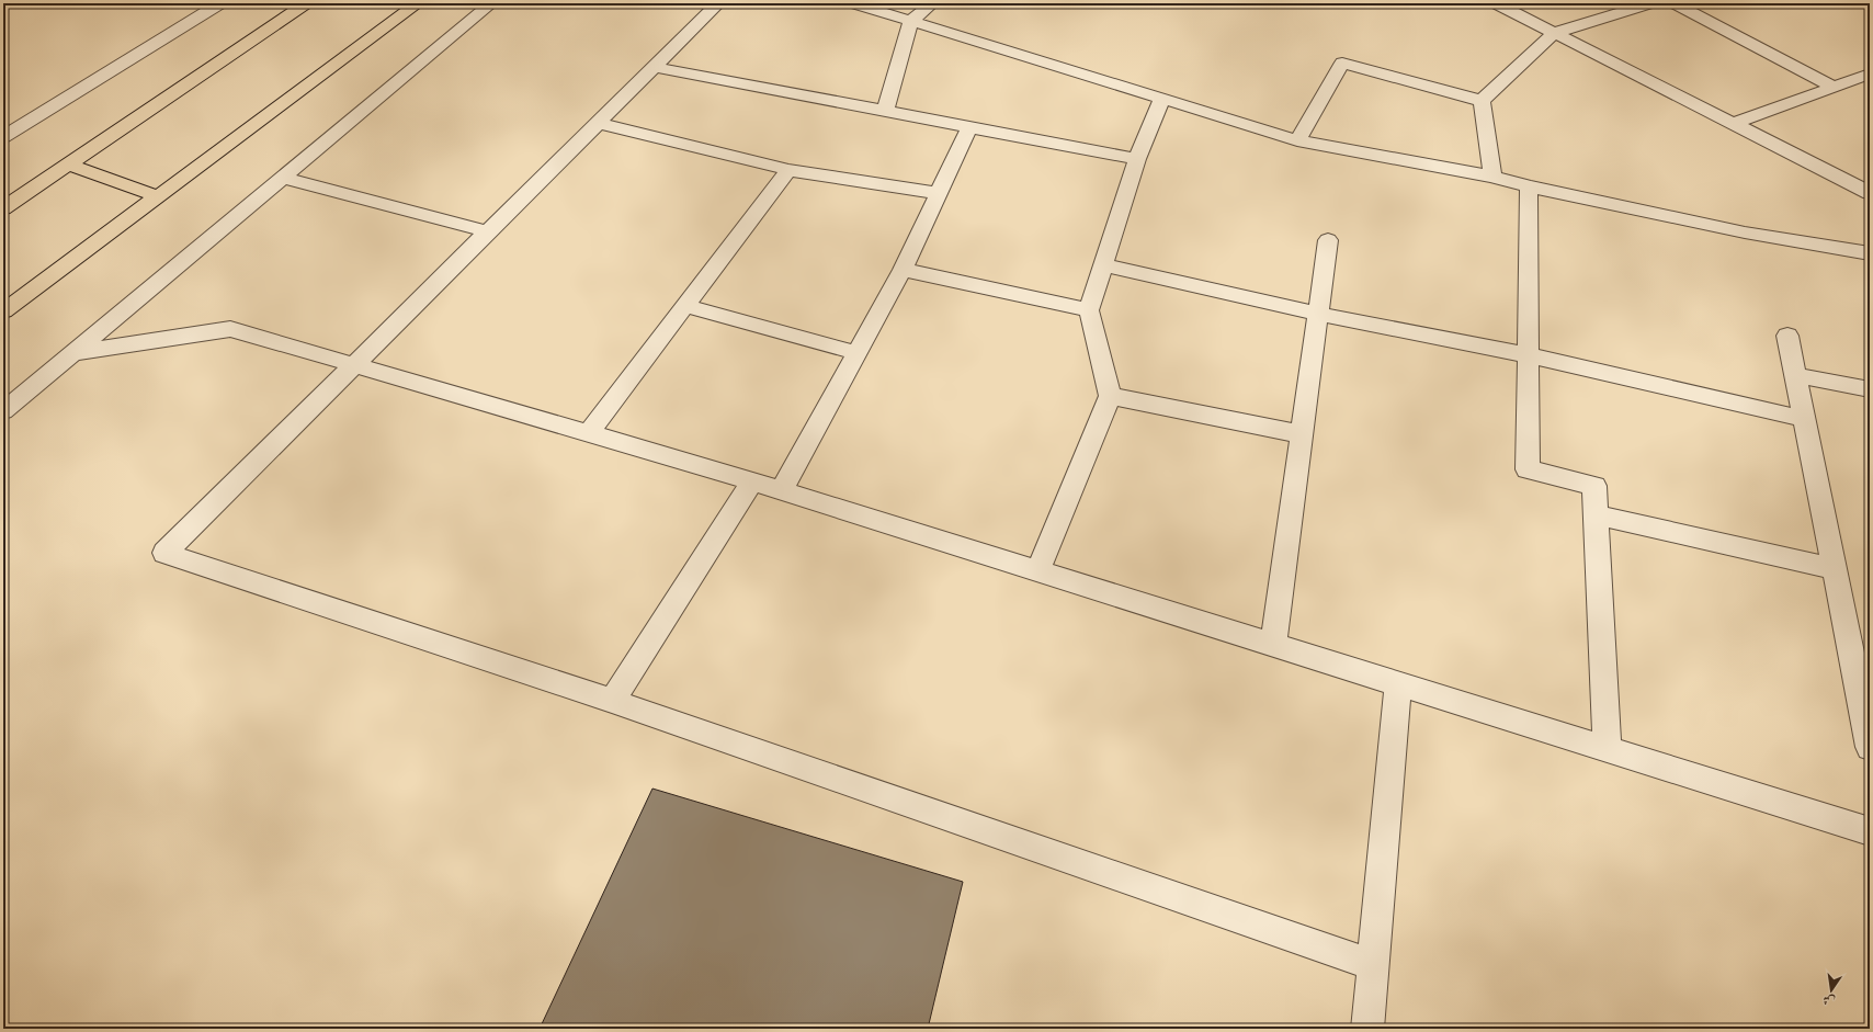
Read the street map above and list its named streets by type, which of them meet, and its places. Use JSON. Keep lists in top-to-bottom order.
{
  "north": "bottom"
}
